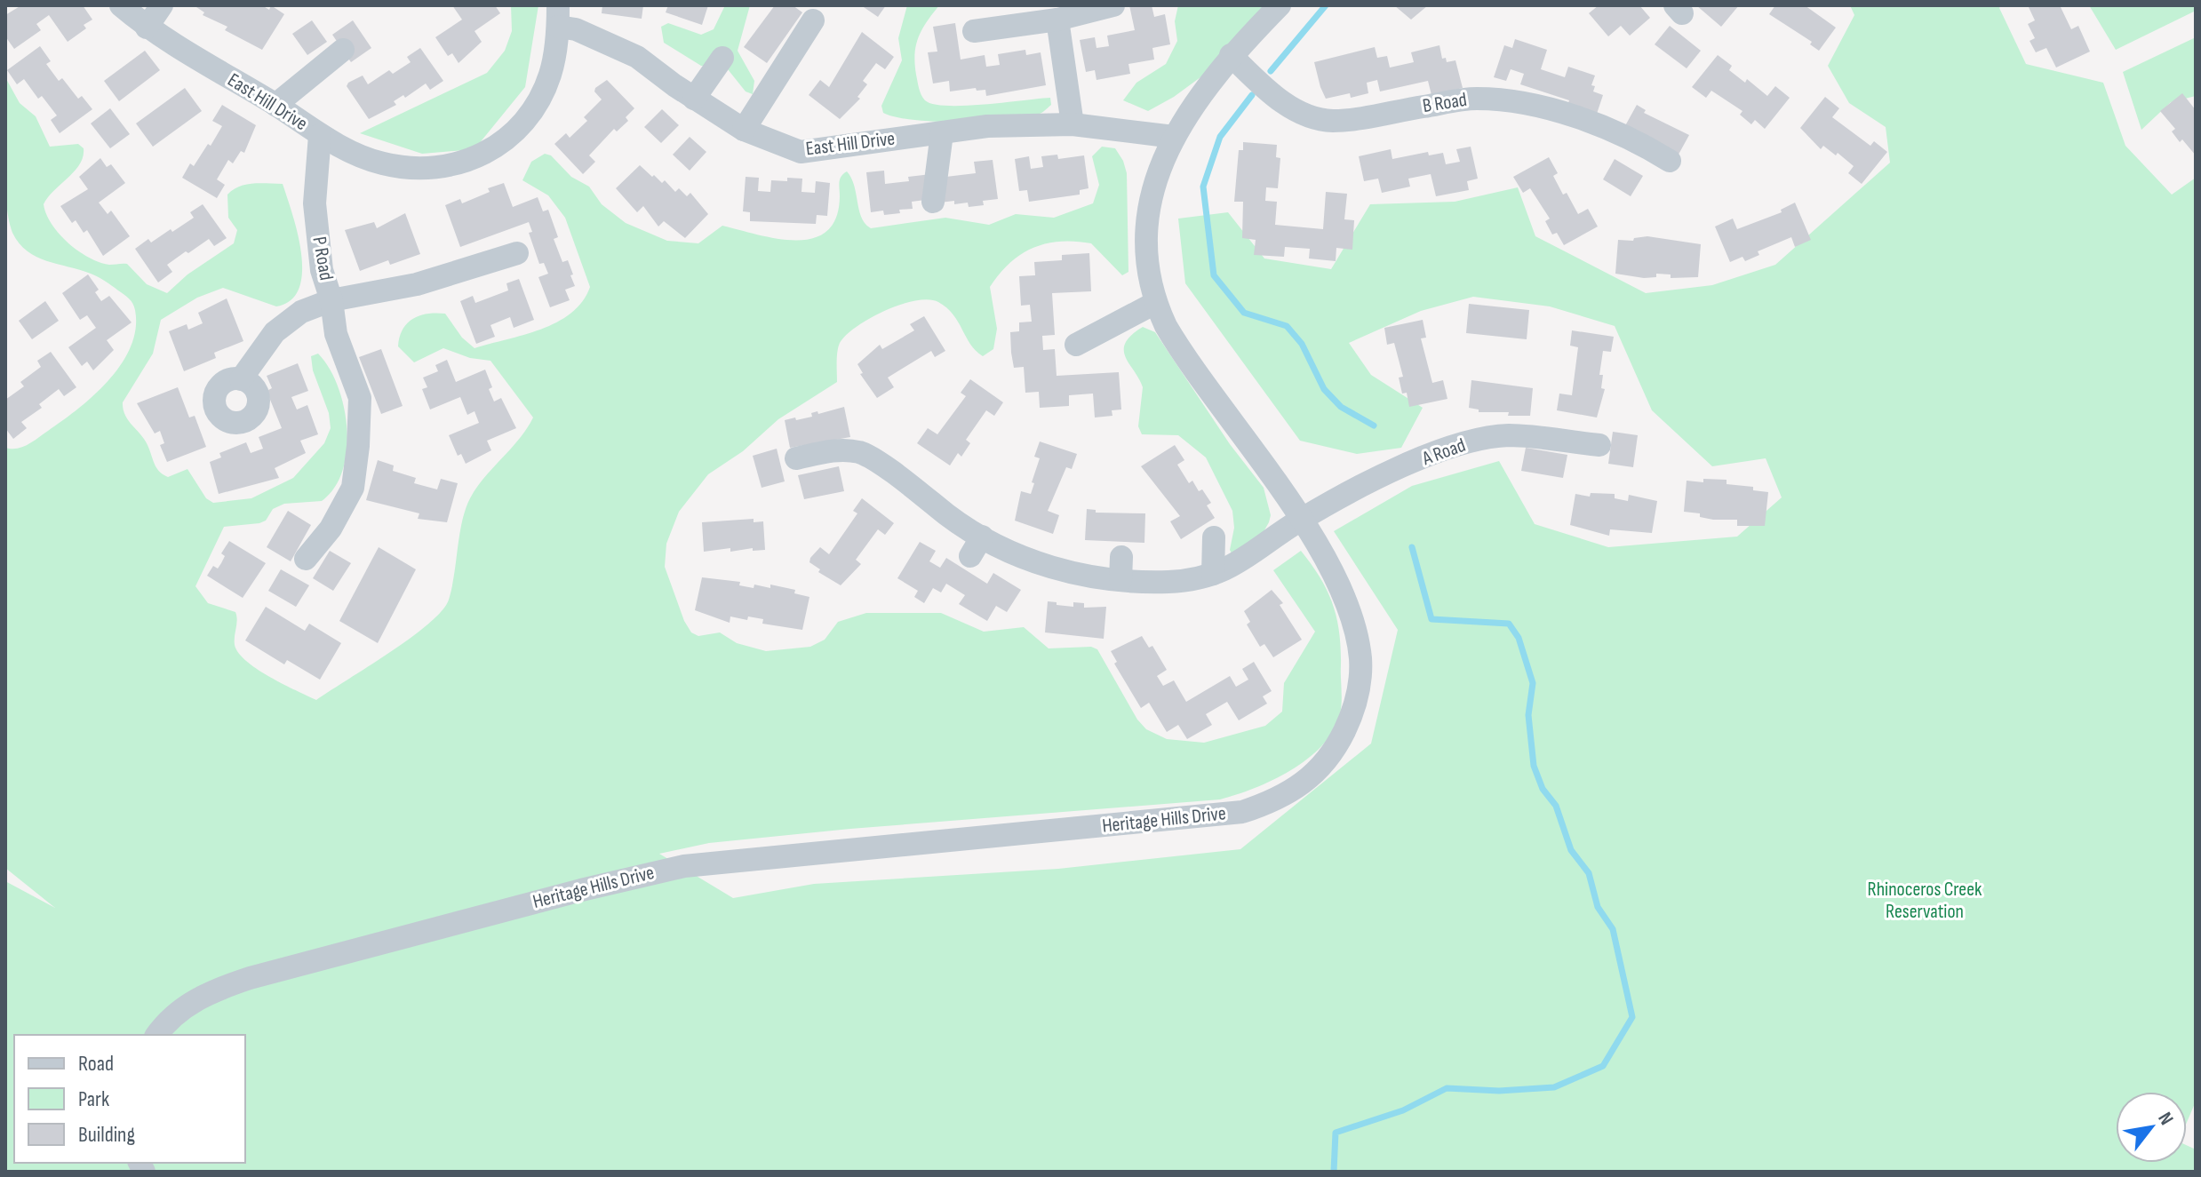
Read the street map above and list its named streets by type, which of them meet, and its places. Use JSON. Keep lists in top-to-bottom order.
{
  "streets": {
    "street": [
      "East Hill Drive",
      "B Road",
      "P Road",
      "A Road",
      "Heritage Hills Drive"
    ]
  },
  "crossings": [
    ["East Hill Drive", "P Road"],
    ["East Hill Drive", "Heritage Hills Drive"],
    ["B Road", "Heritage Hills Drive"],
    ["A Road", "Heritage Hills Drive"]
  ],
  "parks": ["Rhinoceros Creek Reservation"],
  "legend": ["Road", "Park", "Building"],
  "north": "top right"
}
